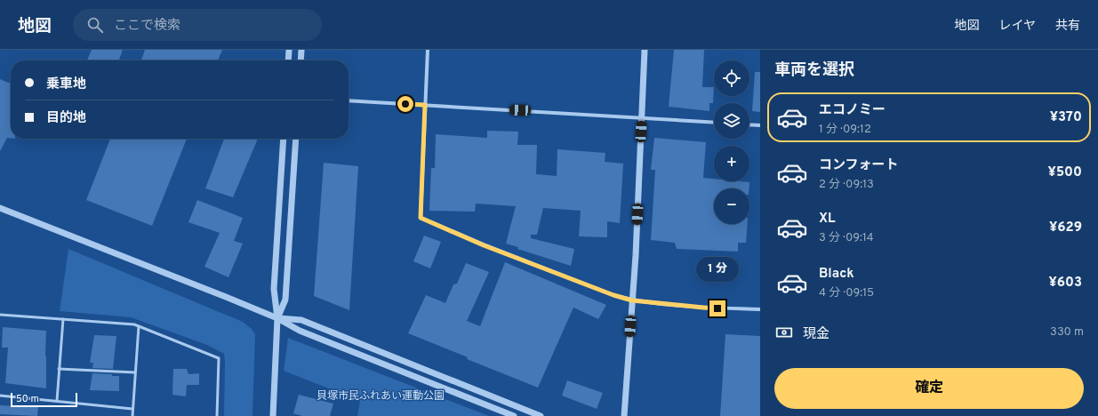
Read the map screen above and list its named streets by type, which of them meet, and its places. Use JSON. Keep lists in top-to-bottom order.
{
  "parks": ["貝塚市民ふれあい運動公園"],
  "scale_bar": "50 m",
  "page": {
    "header": "地図",
    "search": "ここで検索",
    "nav": ["地図", "レイヤ", "共有"],
    "heading": "車両を選択",
    "map_buttons": ["+", "−"],
    "banner": ["乗車地", "目的地"],
    "list": [
      {
        "name": "エコノミー",
        "note": "1 分 · 09:12",
        "value": "¥370"
      },
      {
        "name": "コンフォート",
        "note": "2 分 · 09:13",
        "value": "¥500"
      },
      {
        "name": "XL",
        "note": "3 分 · 09:14",
        "value": "¥629"
      },
      {
        "name": "Black",
        "note": "4 分 · 09:15",
        "value": "¥603"
      }
    ],
    "bubble": "1 分",
    "pay": ["現金", "330 m"],
    "buttons": "確定",
    "scale": "50 m"
  }
}
